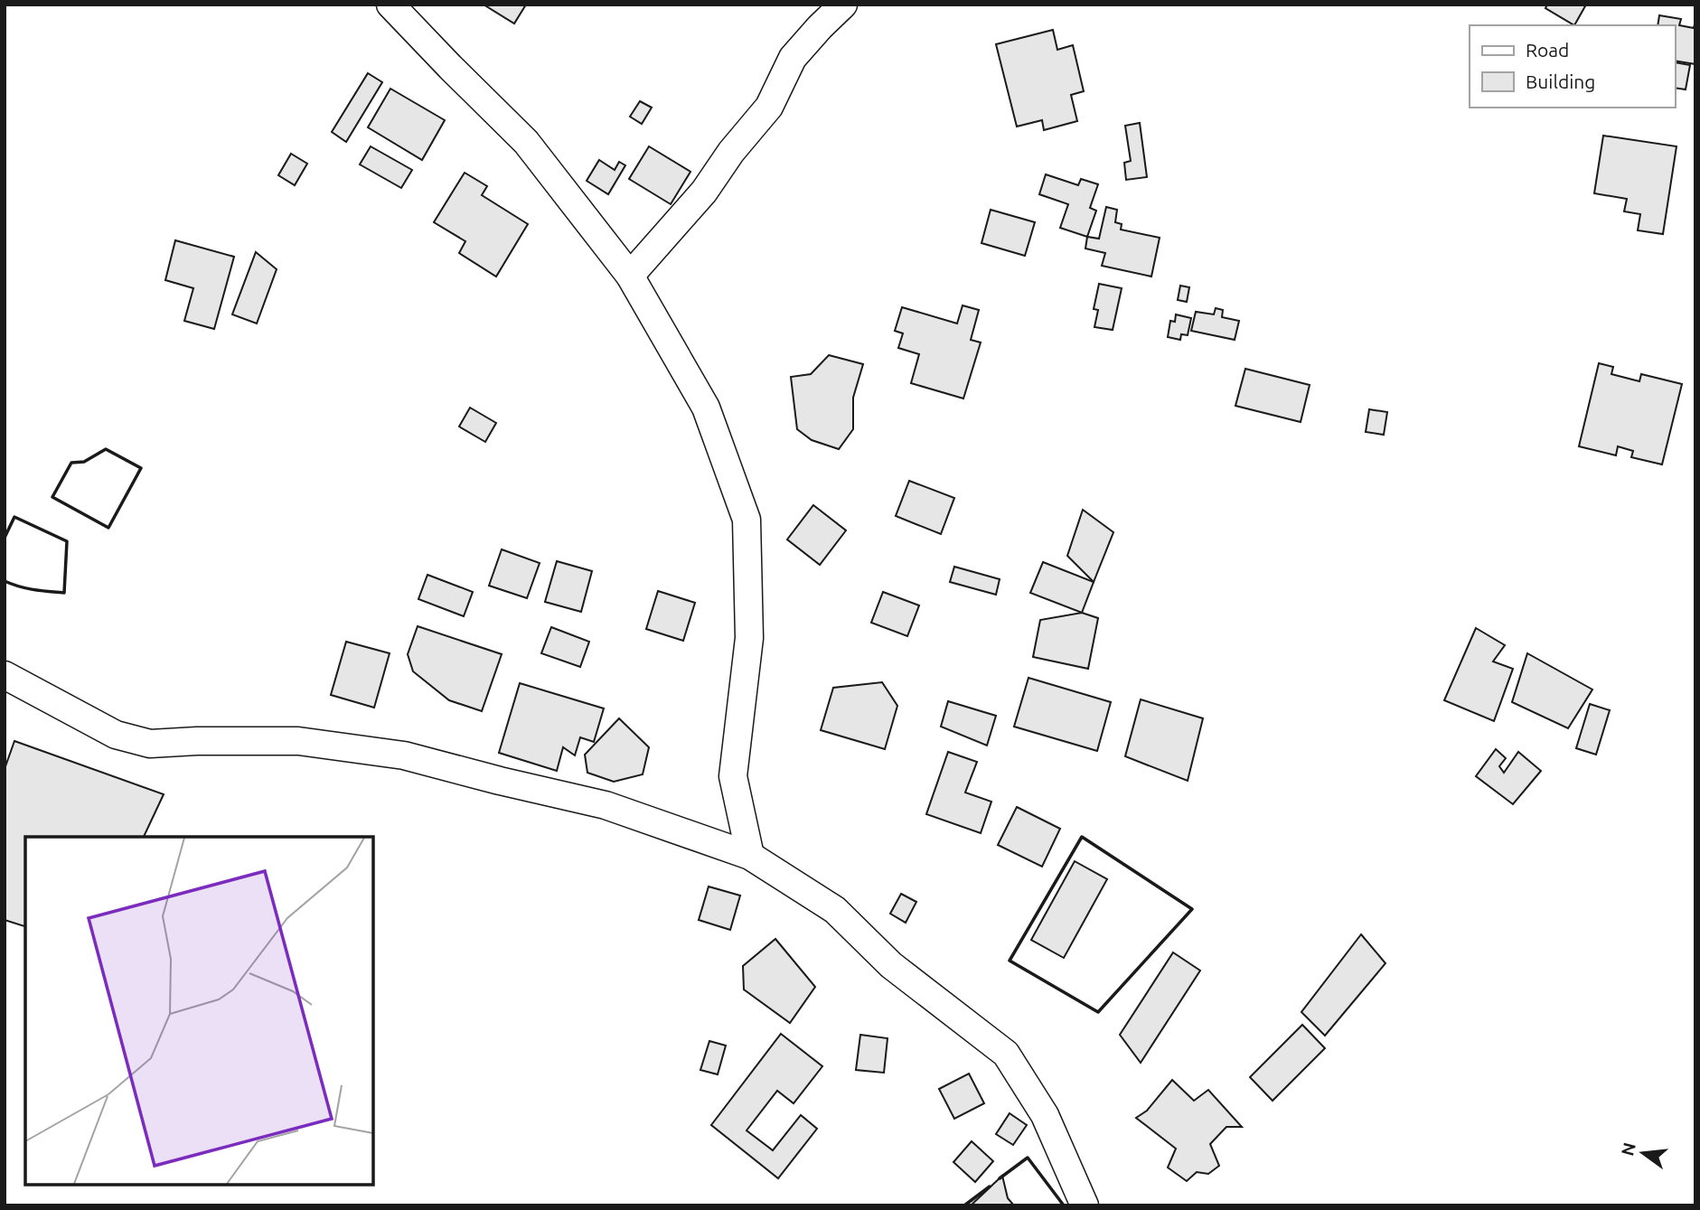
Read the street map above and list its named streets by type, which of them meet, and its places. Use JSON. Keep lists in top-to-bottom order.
{
  "legend": ["Road", "Building"],
  "north": "left"
}
